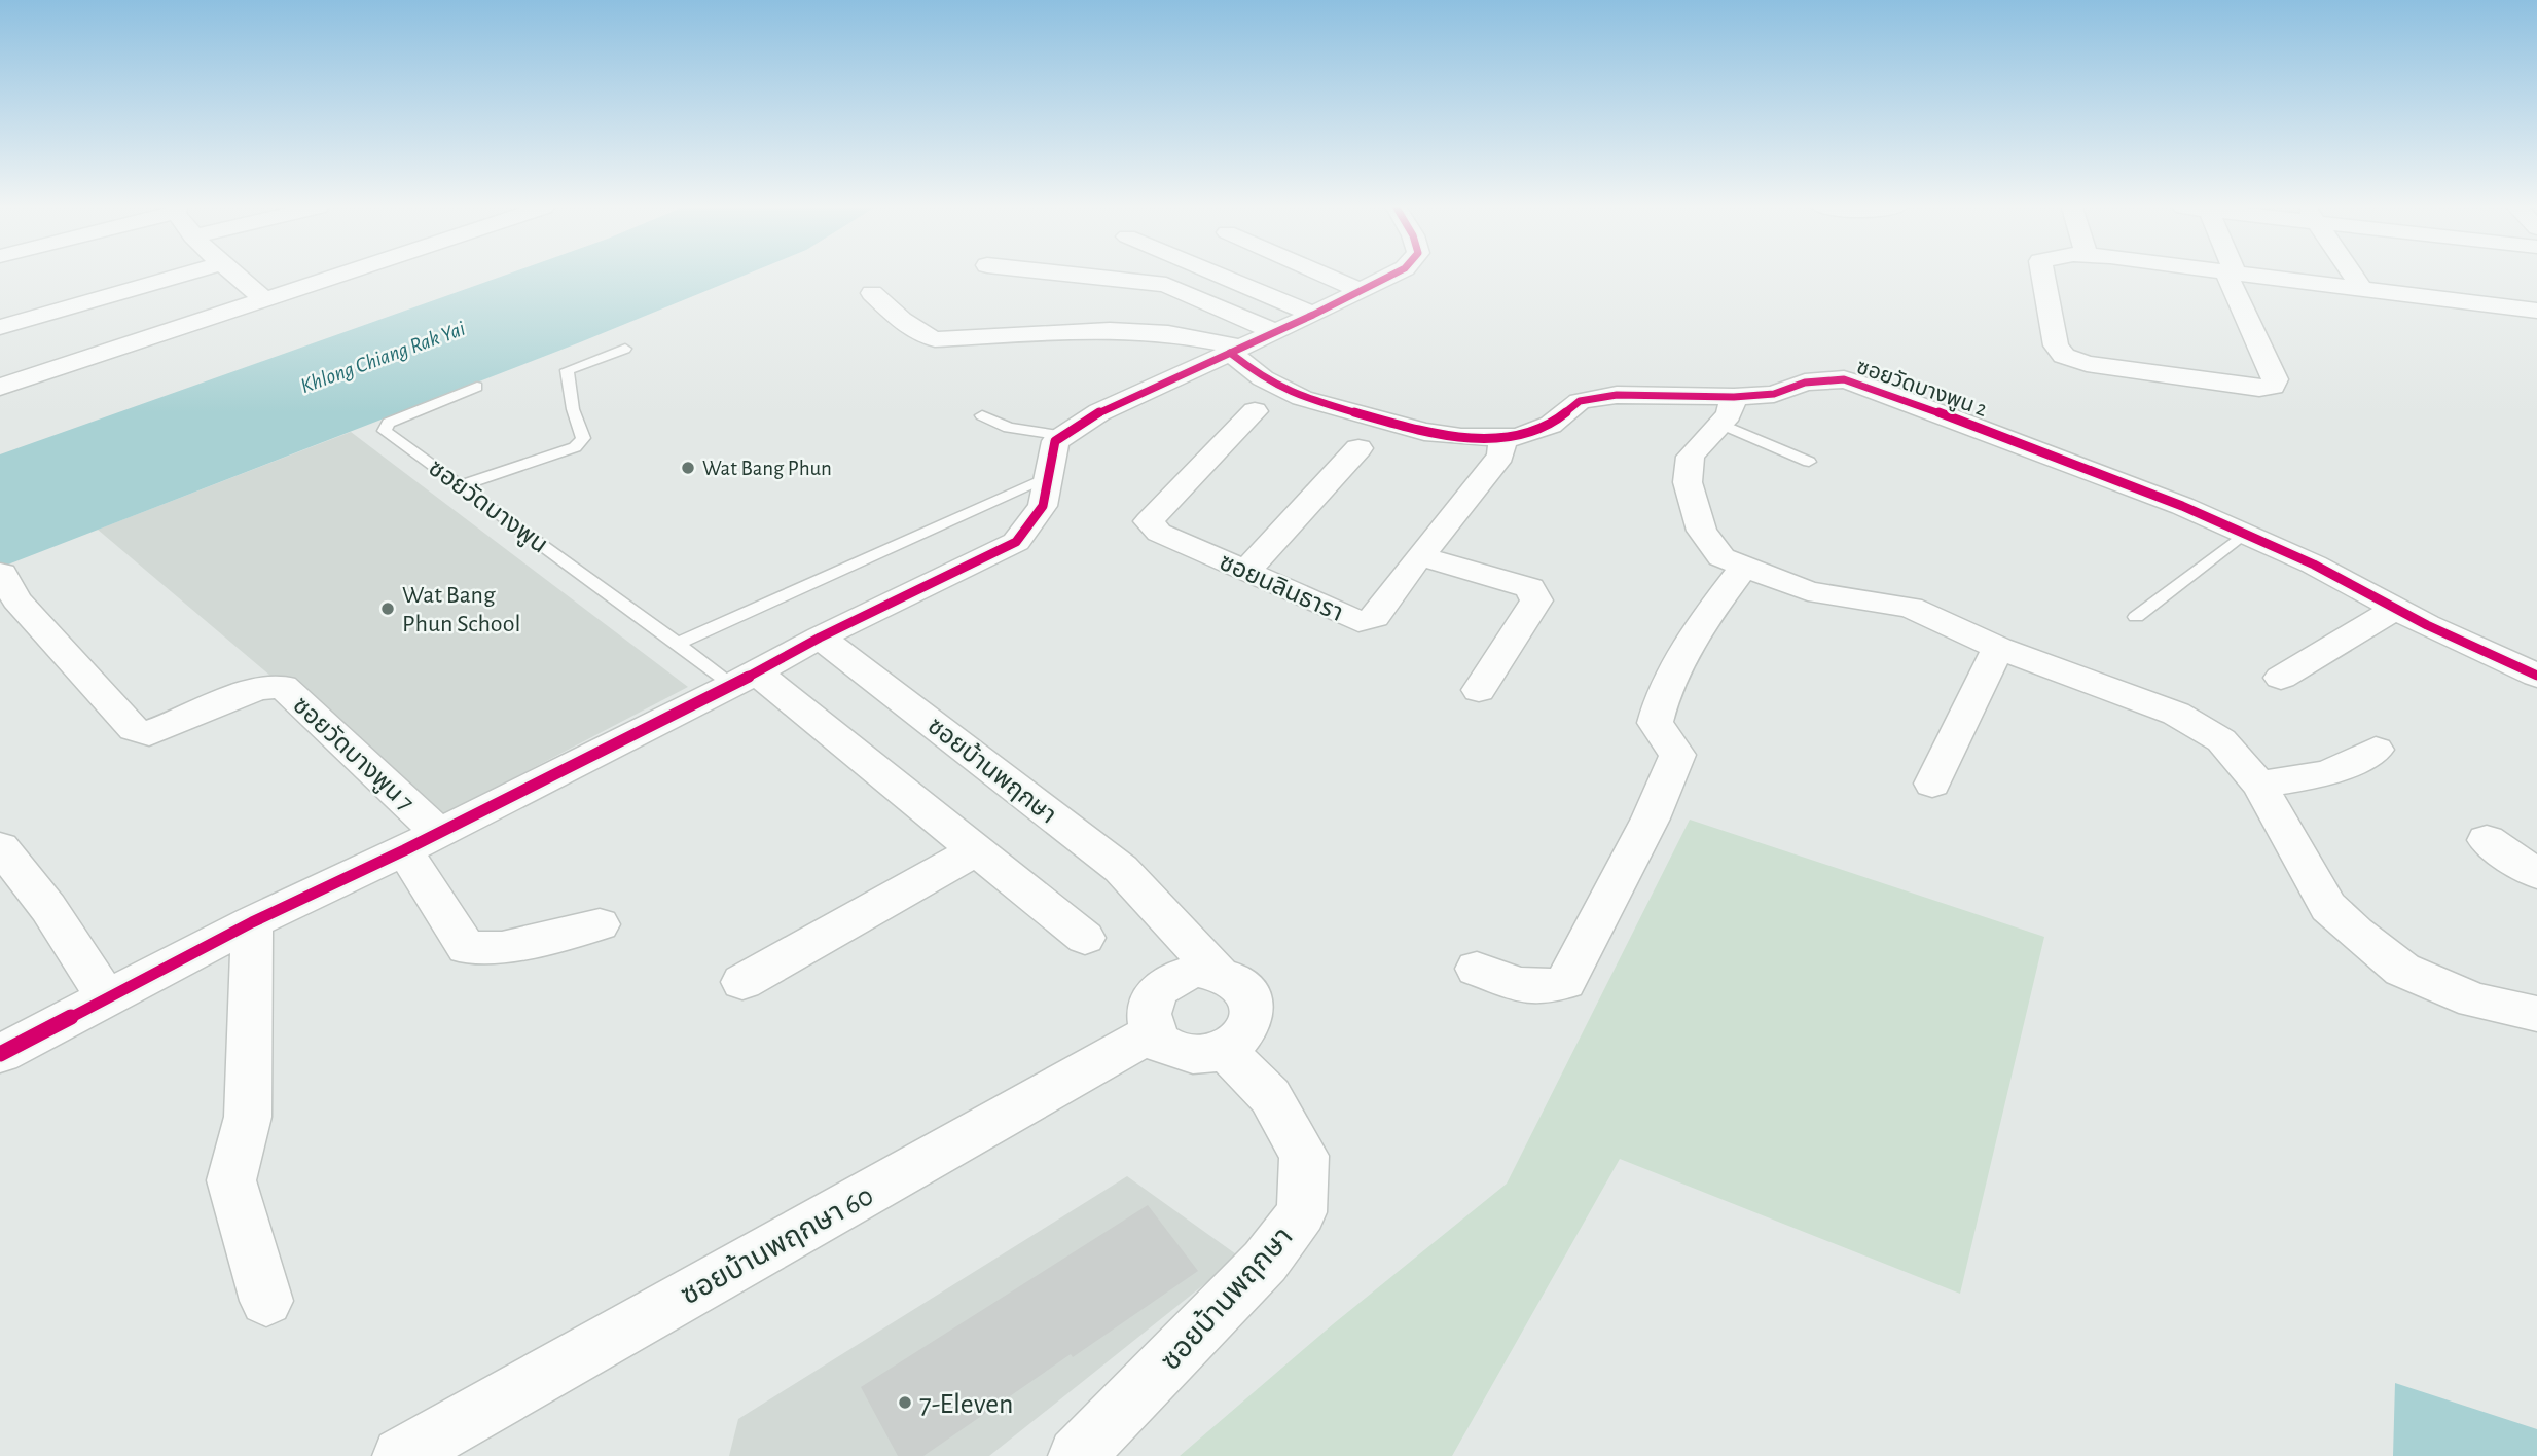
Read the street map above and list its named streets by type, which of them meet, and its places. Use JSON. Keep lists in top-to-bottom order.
{
  "streets": {
    "street": [
      "ซอยวัดบางพูน 2",
      "ซอยนลินธารา",
      "ซอยวัดบางพูน 7",
      "ซอยบ้านพฤกษา",
      "ซอยบ้านพฤกษา 60"
    ],
    "lane": ["ซอยวัดบางพูน"]
  },
  "crossings": [
    ["ซอยวัดบางพูน 2", "ซอยนลินธารา"],
    ["ซอยบ้านพฤกษา", "ซอยบ้านพฤกษา 60"]
  ],
  "water": ["Khlong Chiang Rak Yai"],
  "places": ["Wat Bang Phun", "Wat Bang Phun School", "7-Eleven"]
}
